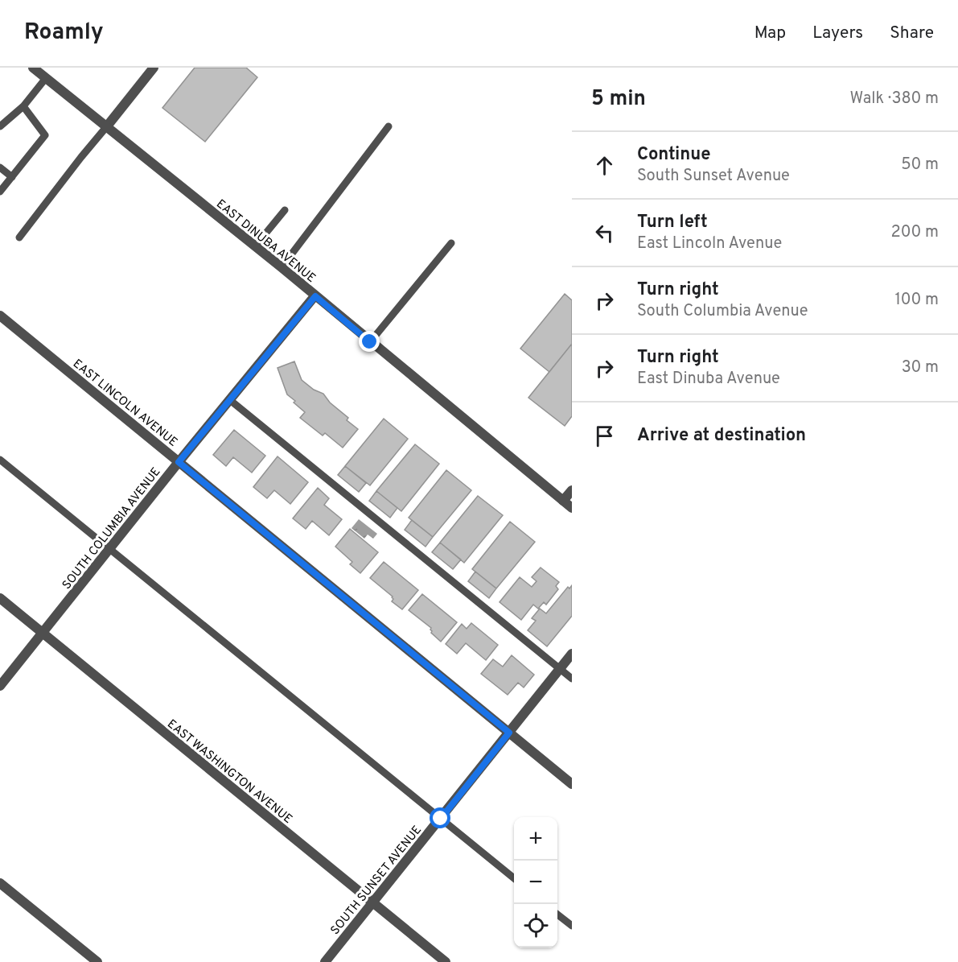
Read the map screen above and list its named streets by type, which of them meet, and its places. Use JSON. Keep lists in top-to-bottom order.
{
  "streets": {
    "street": [
      "EAST DINUBA AVENUE",
      "EAST LINCOLN AVENUE",
      "SOUTH COLUMBIA AVENUE",
      "EAST WASHINGTON AVENUE",
      "SOUTH SUNSET AVENUE"
    ]
  },
  "crossings": [
    ["EAST DINUBA AVENUE", "SOUTH COLUMBIA AVENUE"],
    ["EAST LINCOLN AVENUE", "SOUTH COLUMBIA AVENUE"],
    ["EAST LINCOLN AVENUE", "SOUTH SUNSET AVENUE"],
    ["SOUTH COLUMBIA AVENUE", "EAST WASHINGTON AVENUE"],
    ["EAST WASHINGTON AVENUE", "SOUTH SUNSET AVENUE"]
  ],
  "page": {
    "header": "Roamly",
    "nav": ["Map", "Layers", "Share"],
    "heading": ["5 min", "Walk · 380 m"],
    "list": [
      ["Continue", "South Sunset Avenue", "50 m"],
      ["Turn left", "East Lincoln Avenue", "200 m"],
      ["Turn right", "South Columbia Avenue", "100 m"],
      ["Turn right", "East Dinuba Avenue", "30 m"],
      "Arrive at destination"
    ],
    "map_buttons": ["+", "−"]
  }
}
